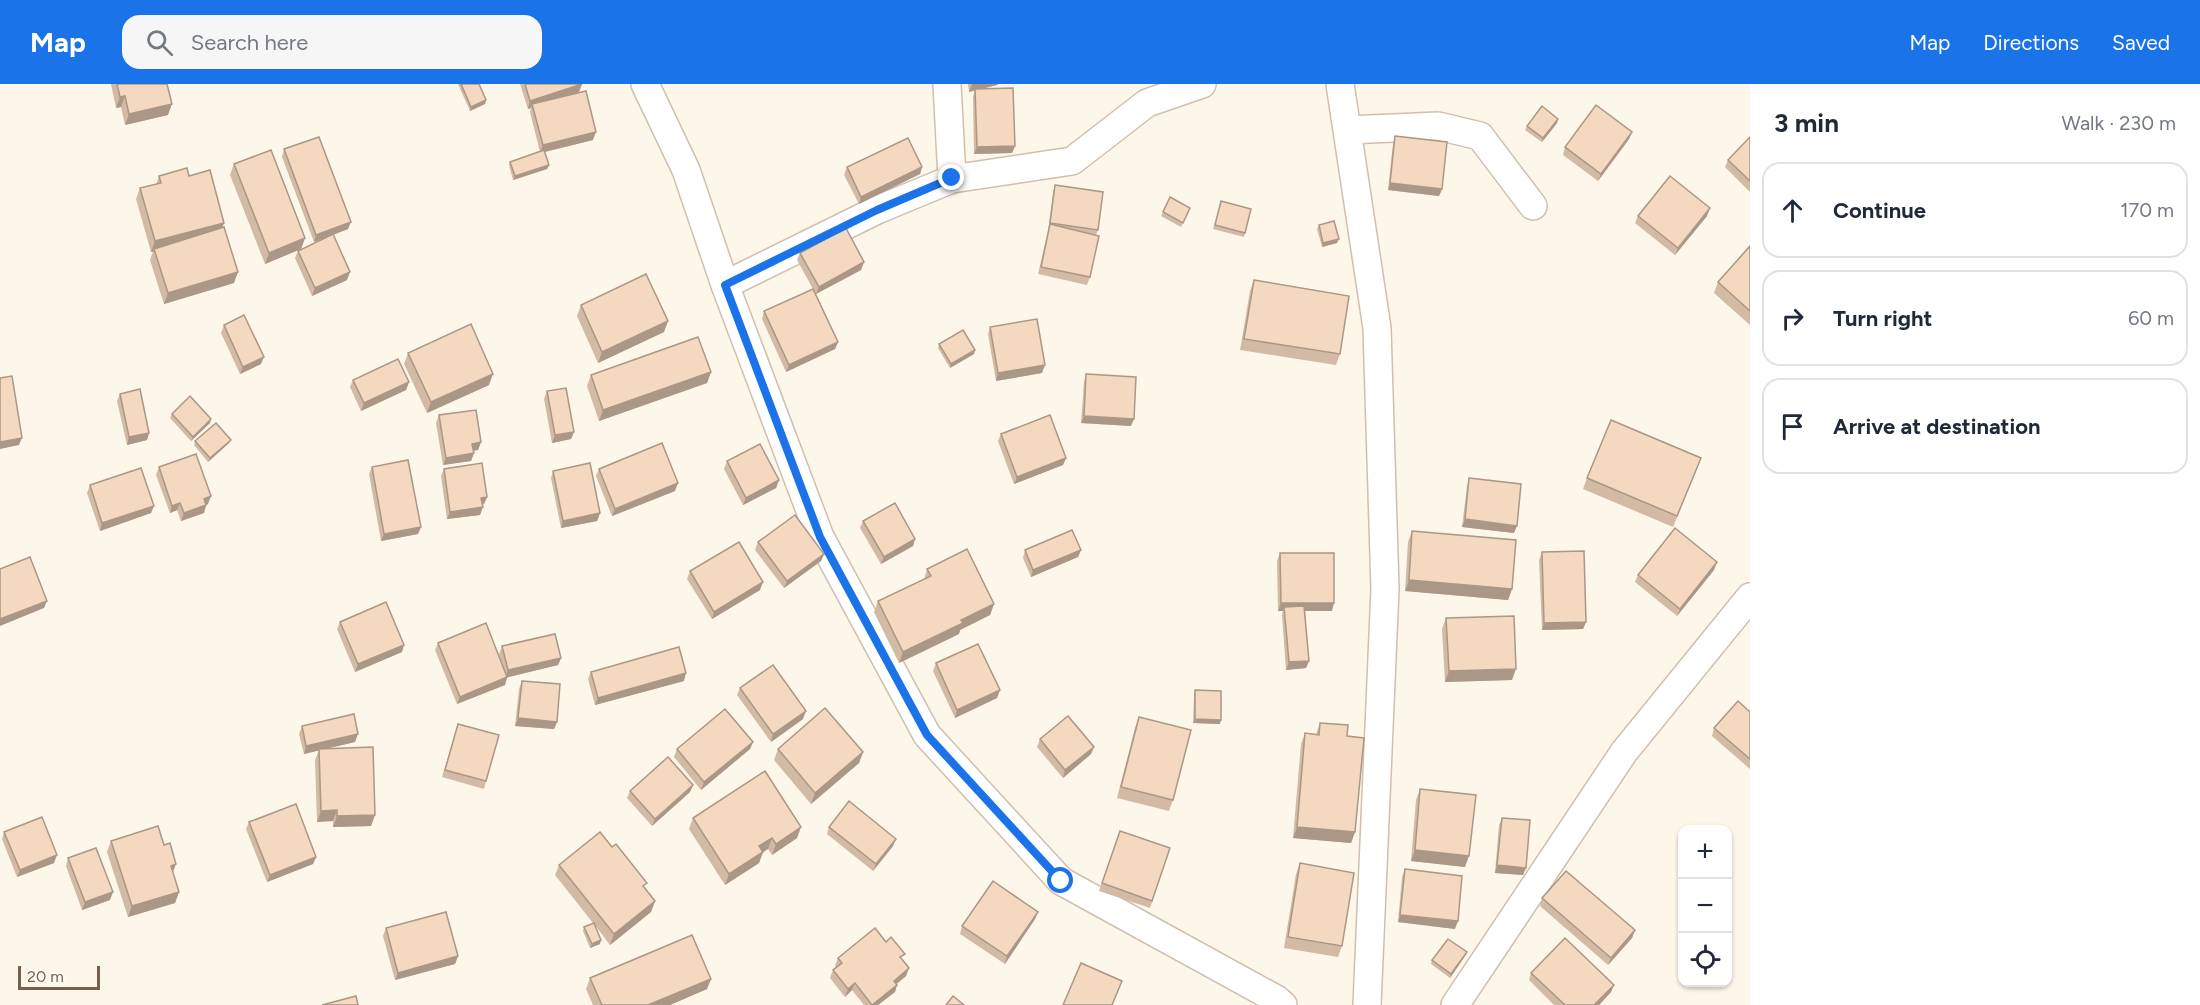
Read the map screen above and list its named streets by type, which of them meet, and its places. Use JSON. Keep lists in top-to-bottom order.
{
  "scale_bar": "20 m",
  "page": {
    "header": "Map",
    "search": "Search here",
    "nav": ["Map", "Directions", "Saved"],
    "heading": ["3 min", "Walk · 230 m"],
    "list": [
      ["Continue", "170 m"],
      ["Turn right", "60 m"],
      "Arrive at destination"
    ],
    "map_buttons": ["+", "−"],
    "scale": "20 m"
  }
}
